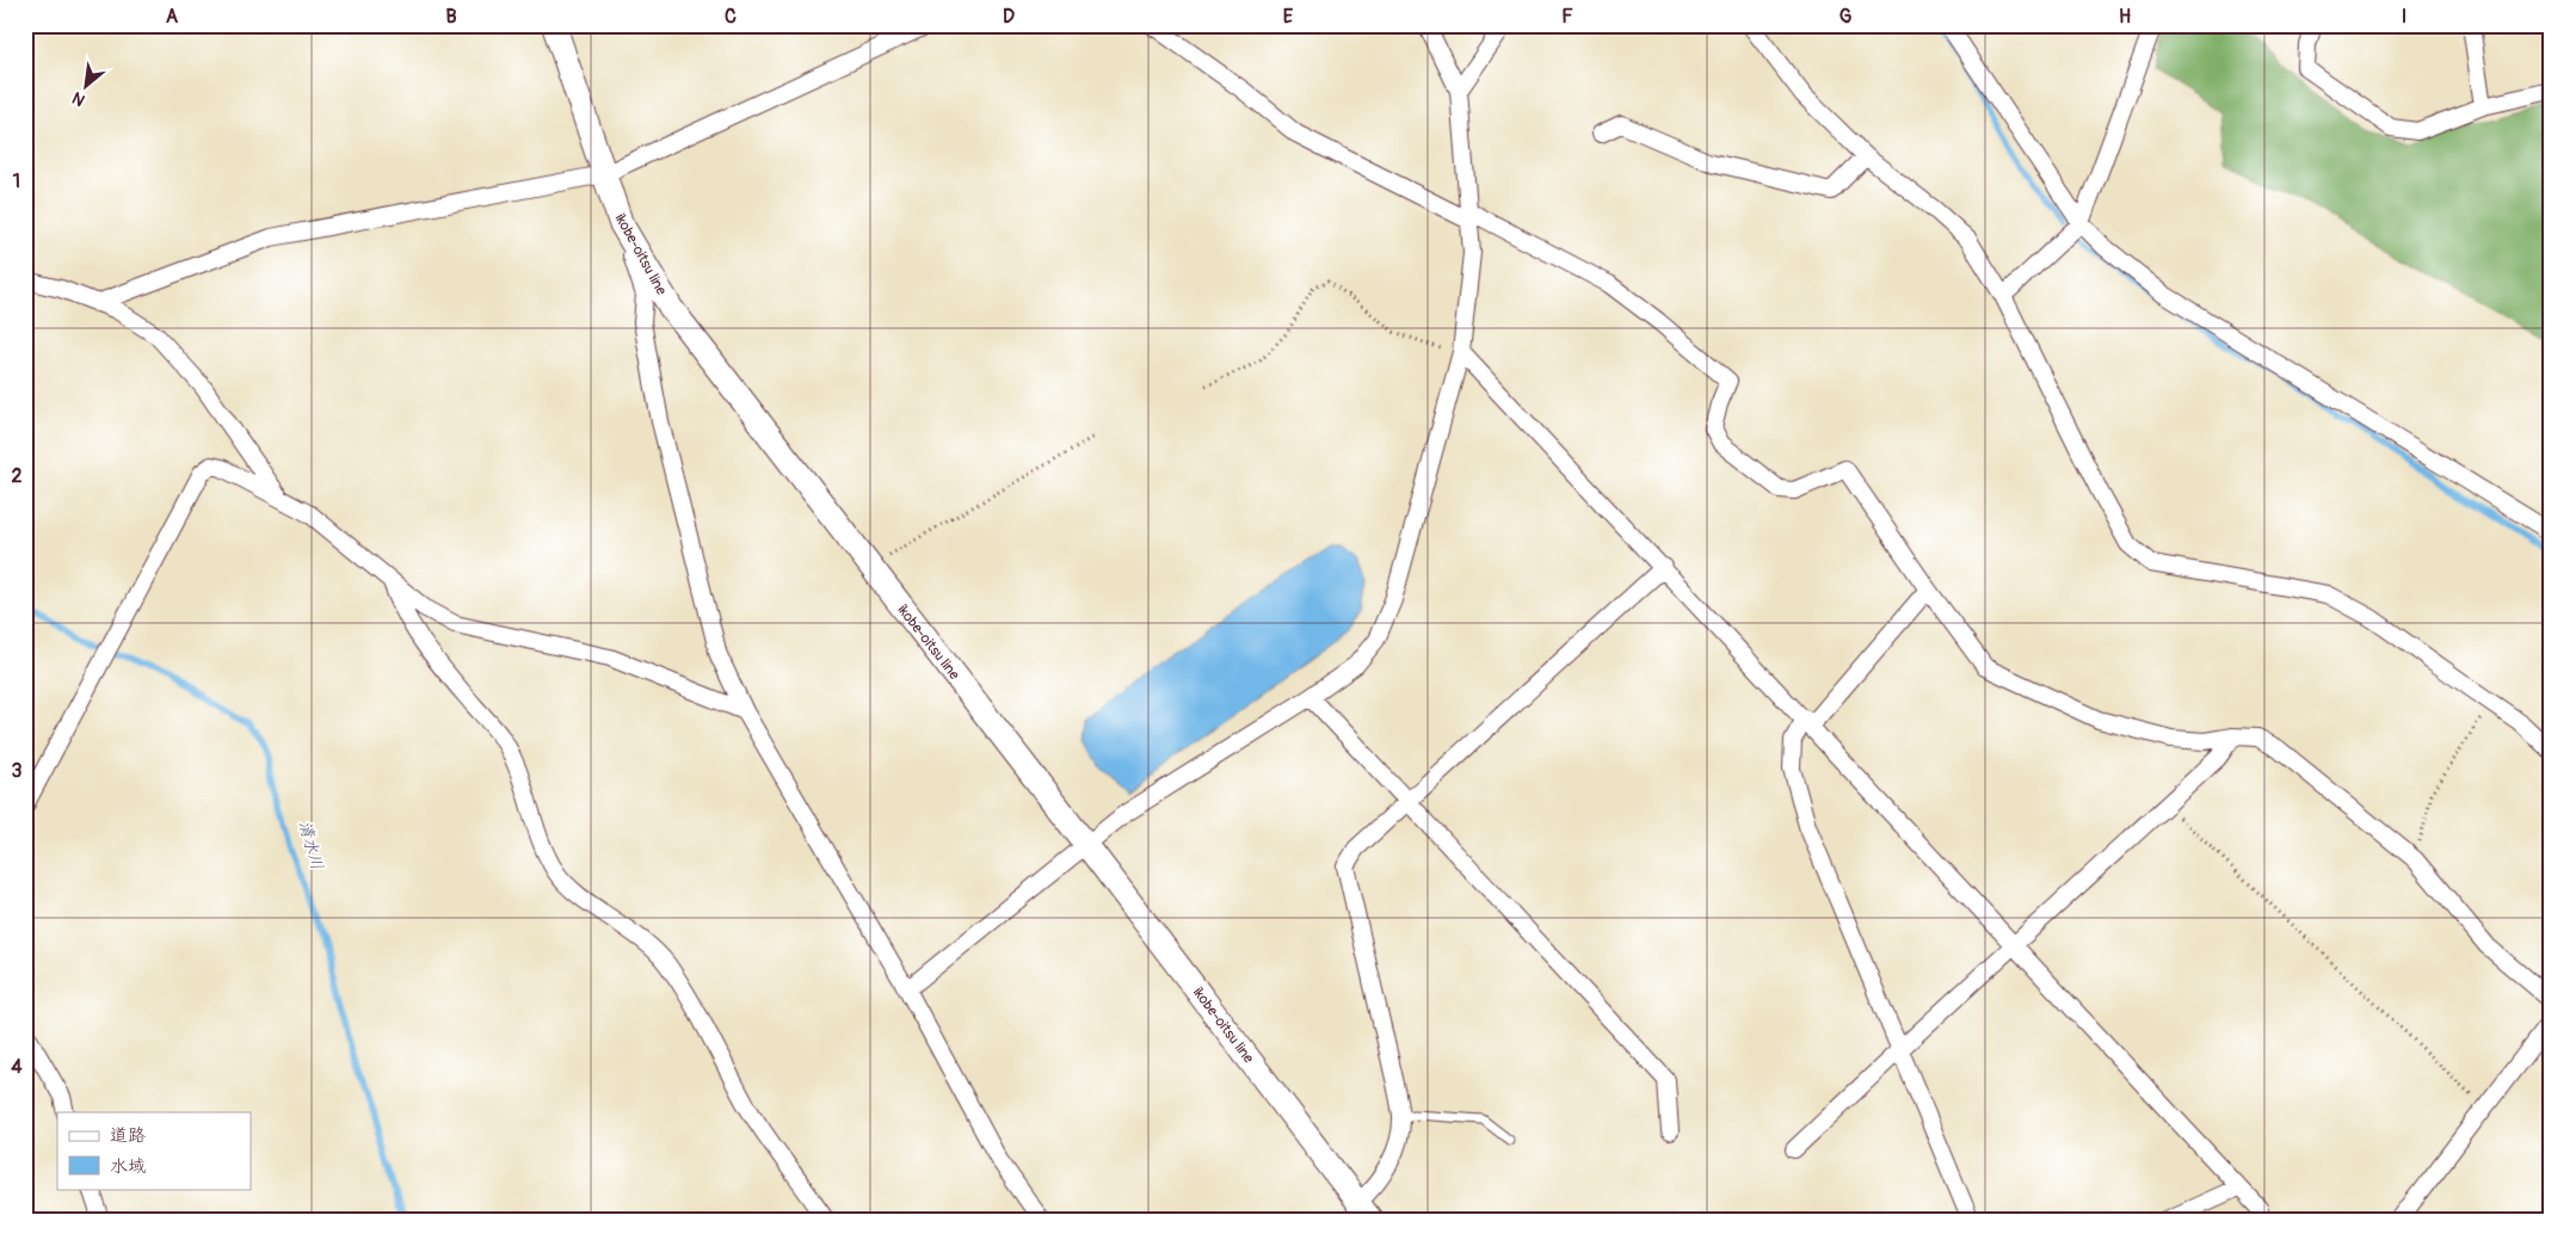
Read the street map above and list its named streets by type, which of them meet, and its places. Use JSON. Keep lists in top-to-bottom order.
{
  "streets": {
    "main road": ["ikobe-oitsu line"]
  },
  "water": ["清水川"],
  "legend": ["道路", "水域"],
  "north": "bottom left",
  "grid": {
    "columns": [
      "A",
      "B",
      "C",
      "D",
      "E",
      "F",
      "G",
      "H",
      "I"
    ],
    "rows": [
      "1",
      "2",
      "3",
      "4"
    ]
  }
}
